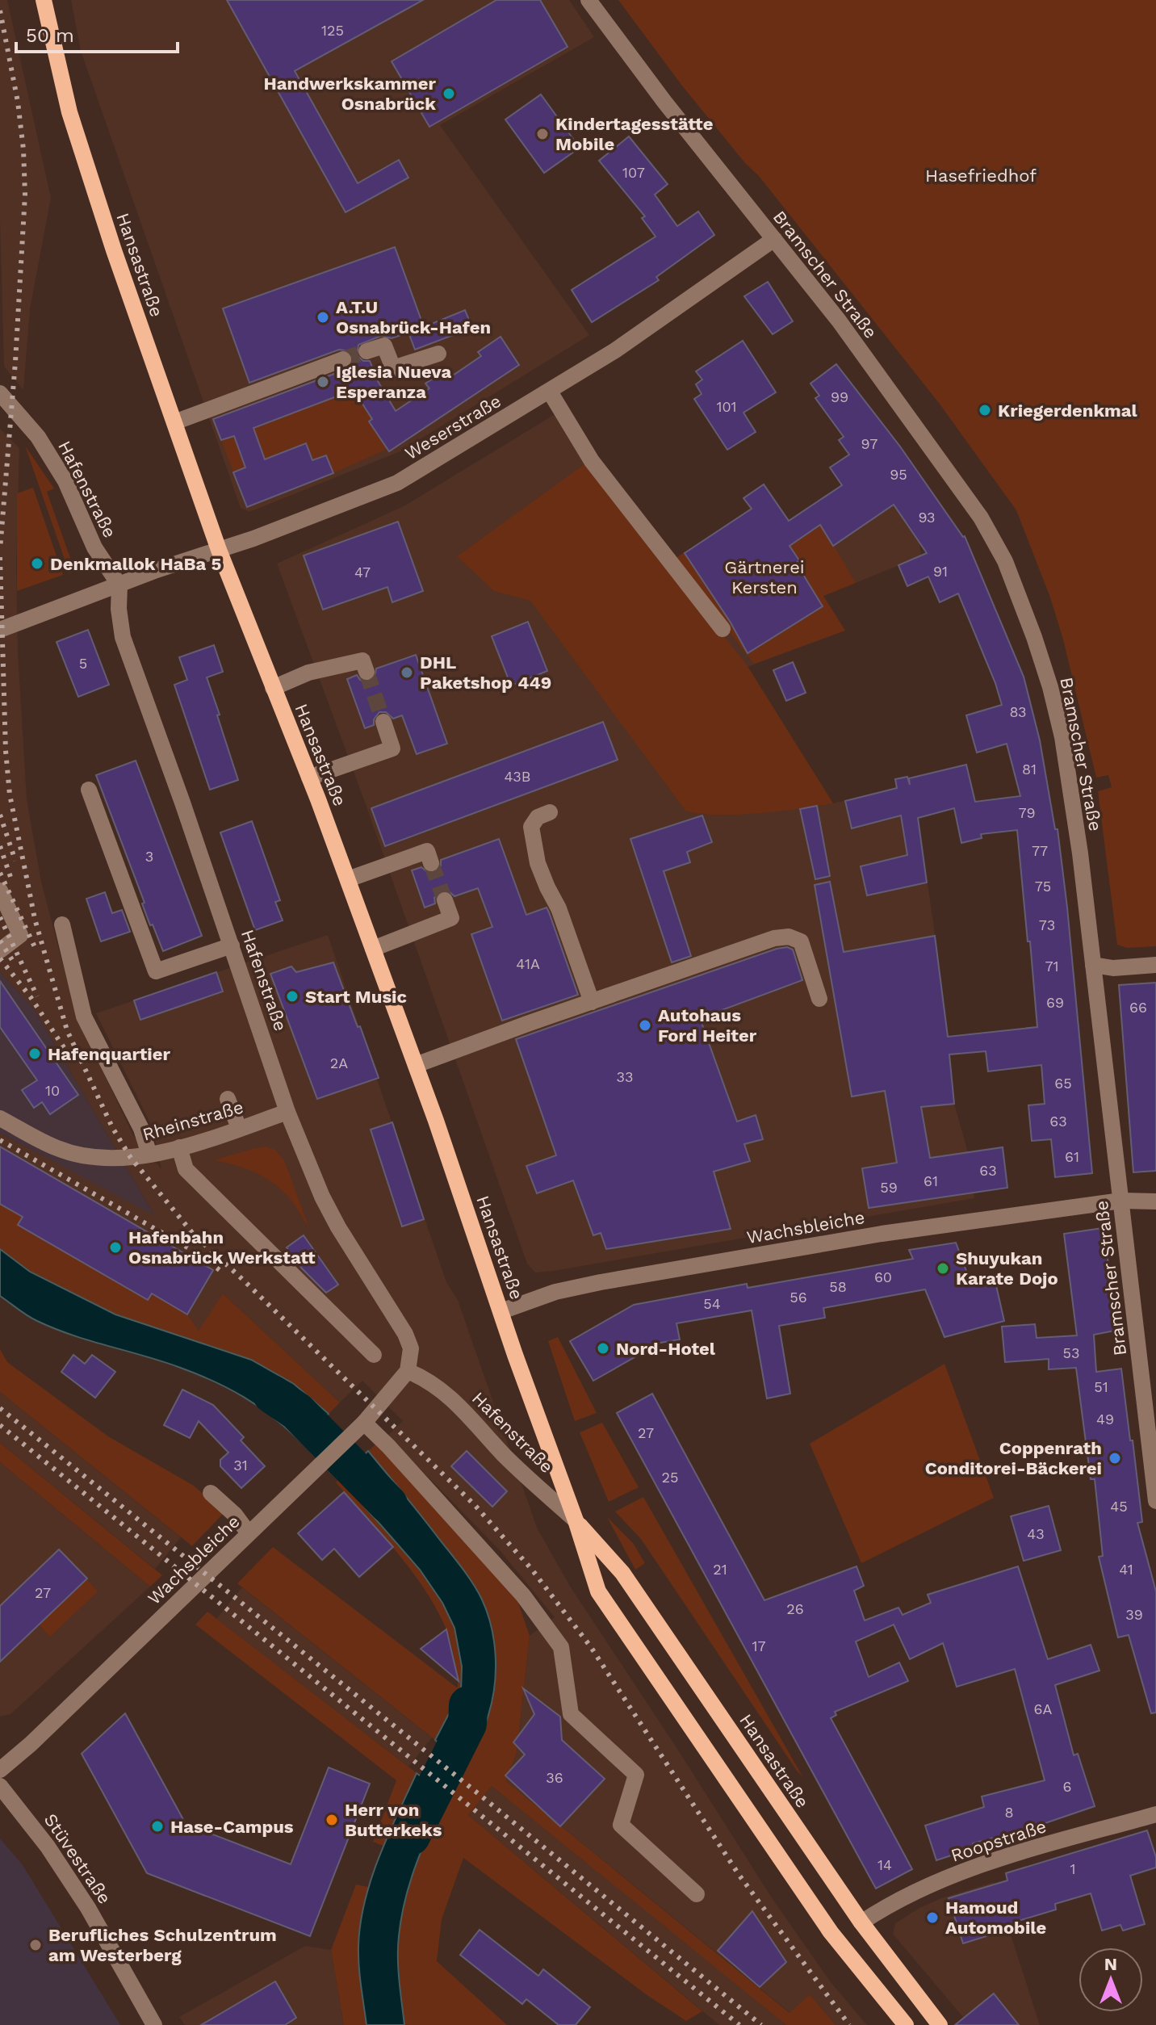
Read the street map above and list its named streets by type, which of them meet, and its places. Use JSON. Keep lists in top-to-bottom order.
{
  "streets": {
    "main road": ["Hansastraße"],
    "street": [
      "Bramscher Straße",
      "Weserstraße",
      "Hafenstraße",
      "Rheinstraße",
      "Wachsbleiche",
      "Roopstraße",
      "Stüvestraße"
    ]
  },
  "crossings": [
    ["Hansastraße", "Weserstraße"],
    ["Hansastraße", "Hafenstraße"],
    ["Hansastraße", "Wachsbleiche"],
    ["Hansastraße", "Roopstraße"],
    ["Bramscher Straße", "Weserstraße"],
    ["Bramscher Straße", "Wachsbleiche"],
    ["Weserstraße", "Hafenstraße"],
    ["Hafenstraße", "Rheinstraße"],
    ["Hafenstraße", "Wachsbleiche"]
  ],
  "parks": ["Hasefriedhof", "Gärtnerei Kersten"],
  "places": [
    "Handwerkskammer Osnabrück",
    "Kindertagesstätte Mobile",
    "A.T.U Osnabrück-Hafen",
    "Iglesia Nueva Esperanza",
    "Kriegerdenkmal",
    "Denkmallok HaBa 5",
    "DHL Paketshop 449",
    "Start Music",
    "Autohaus Ford Heiter",
    "Hafenquartier",
    "Hafenbahn Osnabrück Werkstatt",
    "Shuyukan Karate Dojo",
    "Nord-Hotel",
    "Coppenrath Conditorei-Bäckerei",
    "Herr von Butterkeks",
    "Hase-Campus",
    "Hamoud Automobile",
    "Berufliches Schulzentrum am Westerberg"
  ],
  "house_numbers": [
    "125",
    "107",
    "99",
    "101",
    "97",
    "95",
    "93",
    "91",
    "47",
    "5",
    "83",
    "81",
    "43B",
    "79",
    "77",
    "3",
    "75",
    "73",
    "41A",
    "71",
    "69",
    "66",
    "2A",
    "33",
    "65",
    "10",
    "63",
    "61",
    "63",
    "61",
    "59",
    "60",
    "58",
    "56",
    "54",
    "53",
    "51",
    "49",
    "27",
    "31",
    "25",
    "45",
    "43",
    "21",
    "41",
    "27",
    "26",
    "39",
    "17",
    "6A",
    "36",
    "6",
    "8",
    "14",
    "1"
  ],
  "scale_bar": "50 m",
  "north": "top"
}
